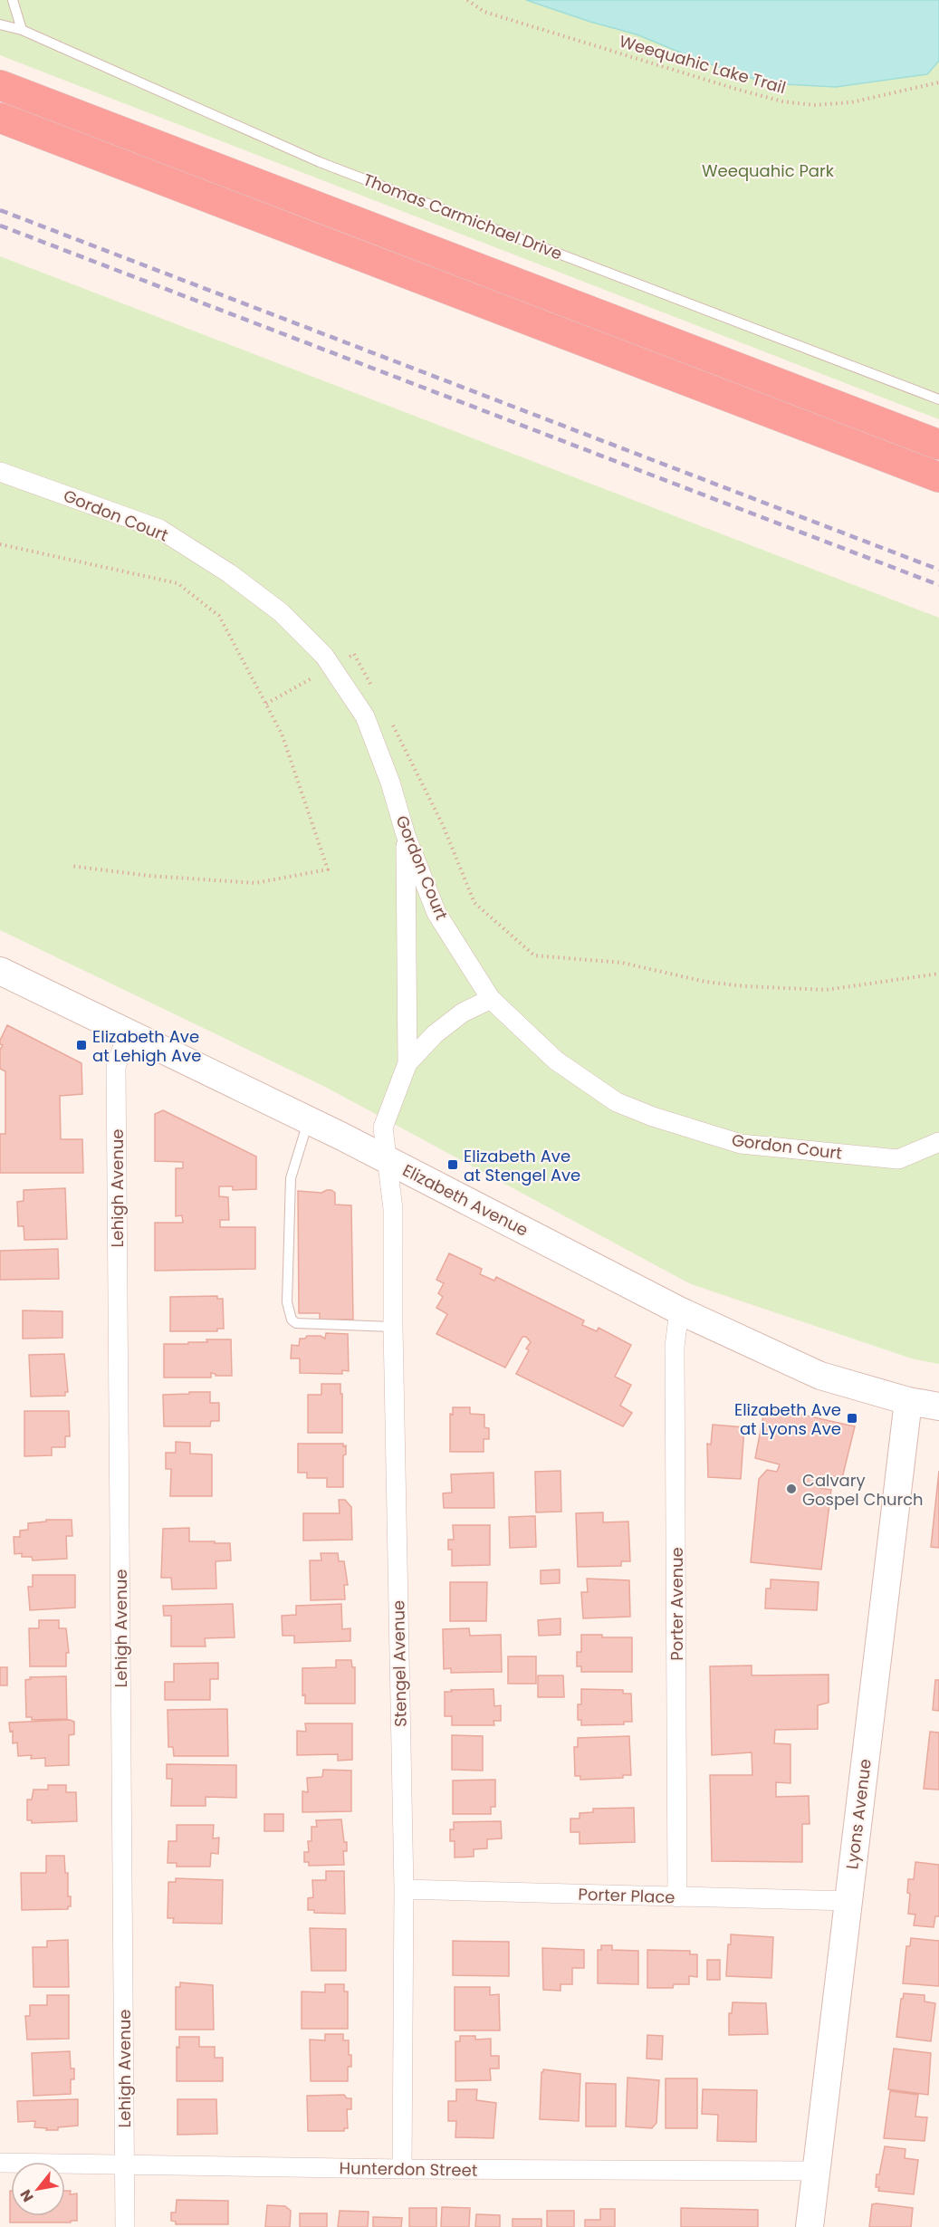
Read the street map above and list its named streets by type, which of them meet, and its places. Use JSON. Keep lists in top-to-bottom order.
{
  "streets": {
    "main road": ["Elizabeth Avenue", "Lyons Avenue"],
    "street": [
      "Gordon Court",
      "Lehigh Avenue",
      "Porter Avenue",
      "Stengel Avenue",
      "Porter Place",
      "Hunterdon Street"
    ],
    "lane": ["Thomas Carmichael Drive"],
    "path": ["Weequahic Lake Trail"]
  },
  "crossings": [
    ["Lehigh Avenue", "Elizabeth Avenue"],
    ["Lehigh Avenue", "Hunterdon Street"],
    ["Elizabeth Avenue", "Porter Avenue"],
    ["Elizabeth Avenue", "Stengel Avenue"],
    ["Elizabeth Avenue", "Lyons Avenue"],
    ["Porter Avenue", "Porter Place"],
    ["Stengel Avenue", "Porter Place"],
    ["Stengel Avenue", "Hunterdon Street"],
    ["Lyons Avenue", "Porter Place"],
    ["Lyons Avenue", "Hunterdon Street"]
  ],
  "parks": ["Weequahic Park"],
  "places": {
    "transit": ["Elizabeth Ave at Lehigh Ave", "Elizabeth Ave at Stengel Ave", "Elizabeth Ave at Lyons Ave"],
    "other": ["Calvary Gospel Church"]
  },
  "north": "bottom left"
}
